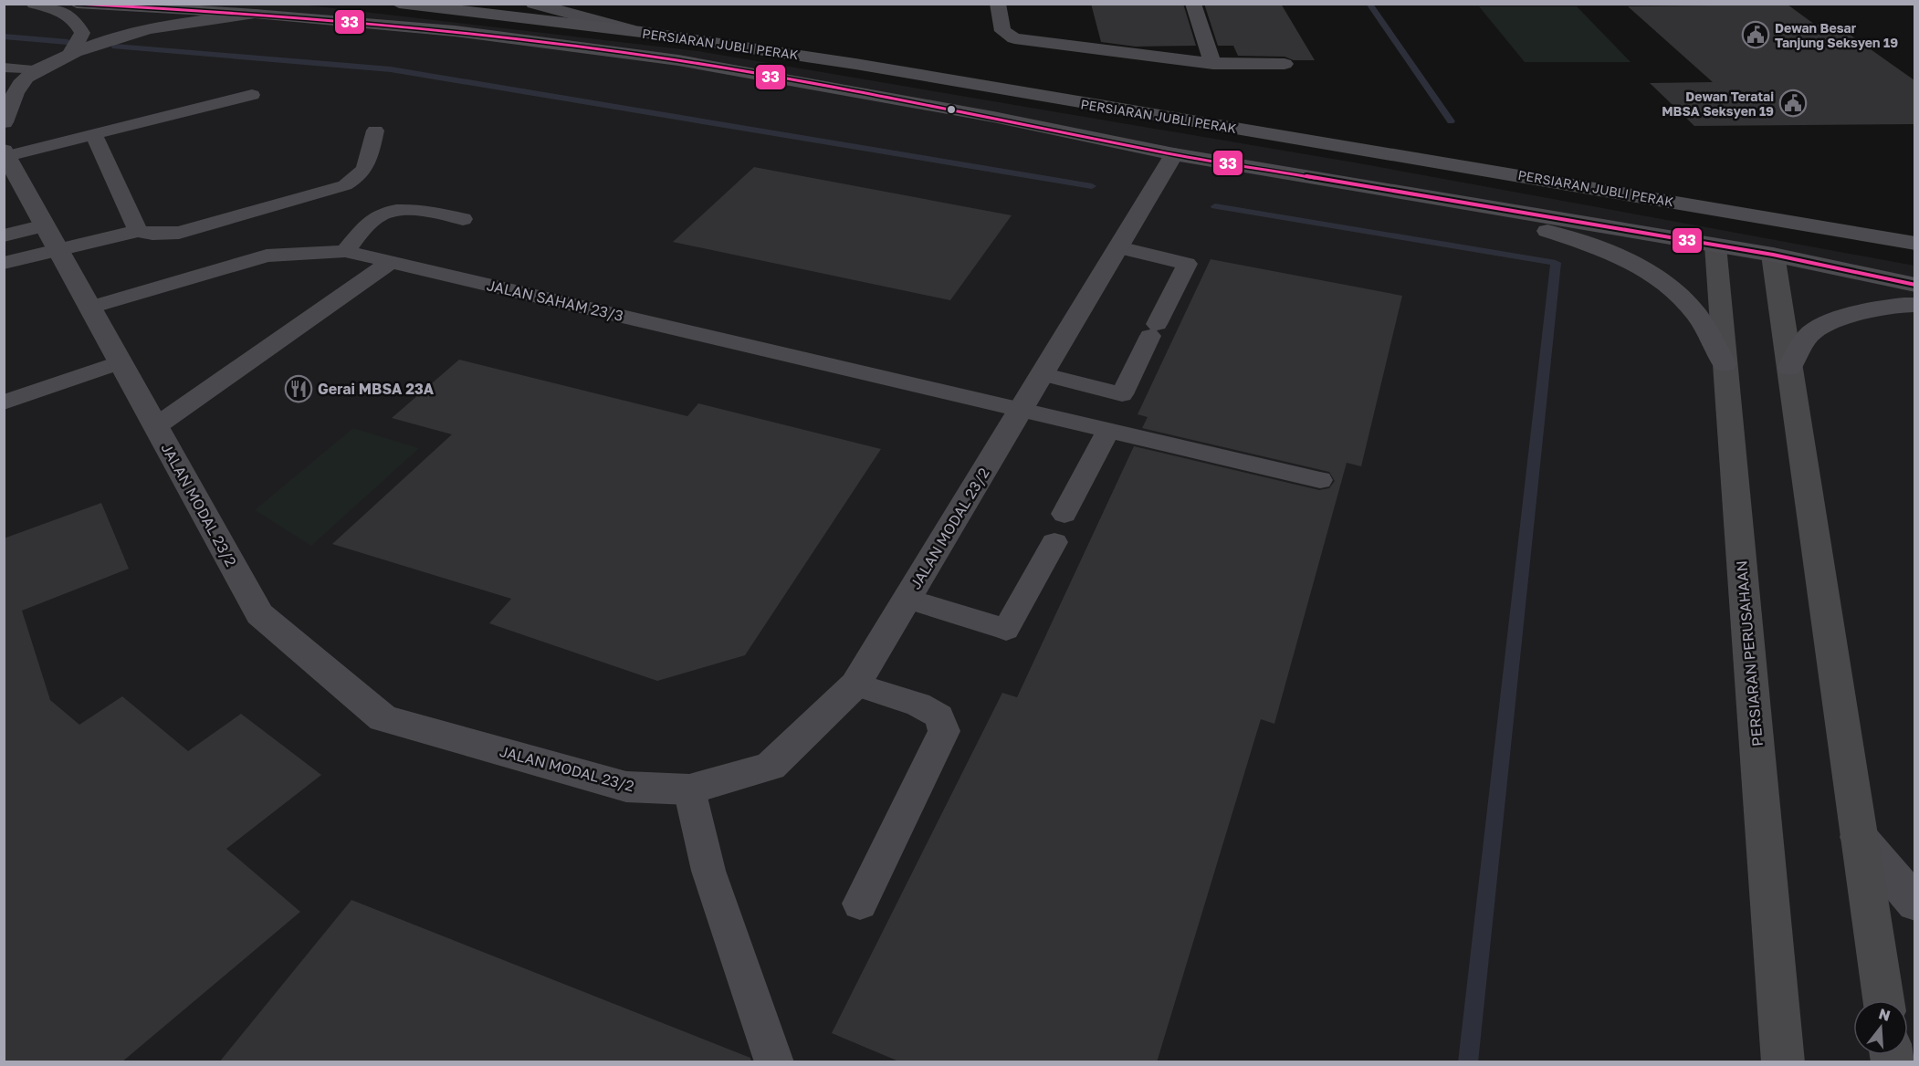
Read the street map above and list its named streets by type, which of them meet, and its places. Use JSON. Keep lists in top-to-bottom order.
{
  "streets": {
    "main road": ["PERSIARAN JUBLI PERAK", "PERSIARAN PERUSAHAAN"],
    "street": ["JALAN MODAL 23/2"],
    "lane": ["JALAN SAHAM 23/3"]
  },
  "crossings": [
    ["PERSIARAN JUBLI PERAK", "JALAN MODAL 23/2"],
    ["PERSIARAN JUBLI PERAK", "PERSIARAN PERUSAHAAN"],
    ["JALAN SAHAM 23/3", "JALAN MODAL 23/2"]
  ],
  "places": {
    "public building": ["Dewan Besar Tanjung Seksyen 19", "Dewan Teratai MBSA Seksyen 19"],
    "restaurant": ["Gerai MBSA 23A"]
  },
  "lines": ["transit line 33"],
  "north": "top"
}
